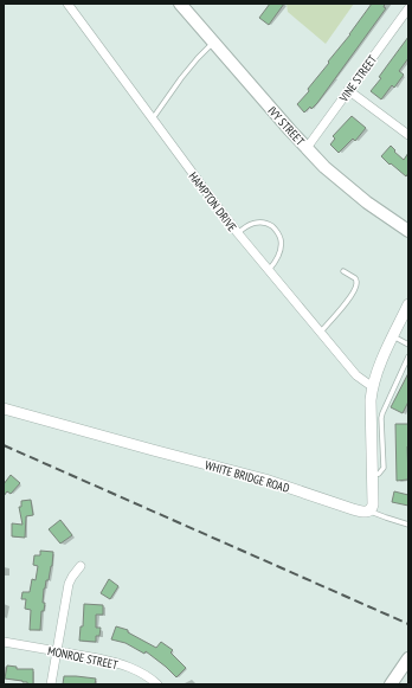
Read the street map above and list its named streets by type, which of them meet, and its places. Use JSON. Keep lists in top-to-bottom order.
{
  "streets": {
    "main road": ["IVY STREET"],
    "street": [
      "VINE STREET",
      "HAMPTON DRIVE",
      "WHITE BRIDGE ROAD",
      "MONROE STREET"
    ]
  },
  "crossings": [
    ["VINE STREET", "IVY STREET"]
  ]
}
